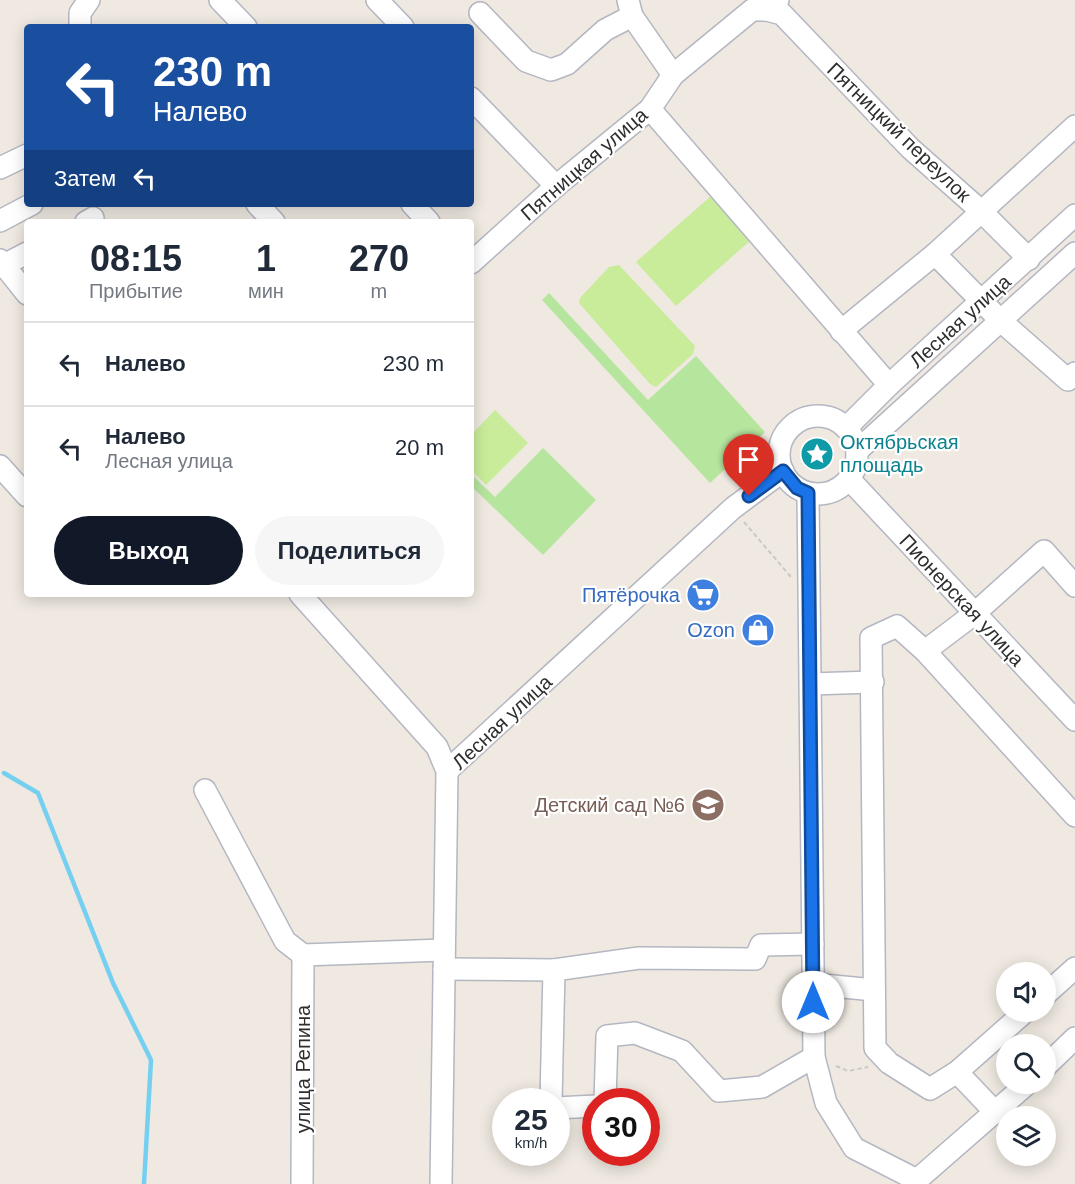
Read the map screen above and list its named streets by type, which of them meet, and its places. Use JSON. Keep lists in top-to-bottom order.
{
  "streets": {
    "street": [
      "Пятницкий переулок",
      "Пятницкая улица",
      "Лесная улица",
      "Пионерская улица",
      "улица Репина"
    ]
  },
  "crossings": [
    ["Пятницкий переулок", "Пятницкая улица"],
    ["Пятницкий переулок", "Лесная улица"],
    ["Лесная улица", "Пионерская улица"]
  ],
  "places": {
    "place": ["Октябрьская площадь"],
    "supermarket": ["Пятёрочка"],
    "shop": ["Ozon"],
    "school or university": ["Детский сад №6"]
  },
  "page": {
    "turn": ["230 m", "Налево"],
    "then": "Затем",
    "eta": [
      "08:15",
      "Прибытие",
      "1",
      "мин",
      "270",
      "m"
    ],
    "list": [
      {
        "name": "Налево",
        "value": "230 m"
      },
      {
        "name": "Налево",
        "note": "Лесная улица",
        "value": "20 m"
      }
    ],
    "buttons": ["Выход", "Поделиться"],
    "speed": "25 km/h",
    "limit": "30"
  }
}
